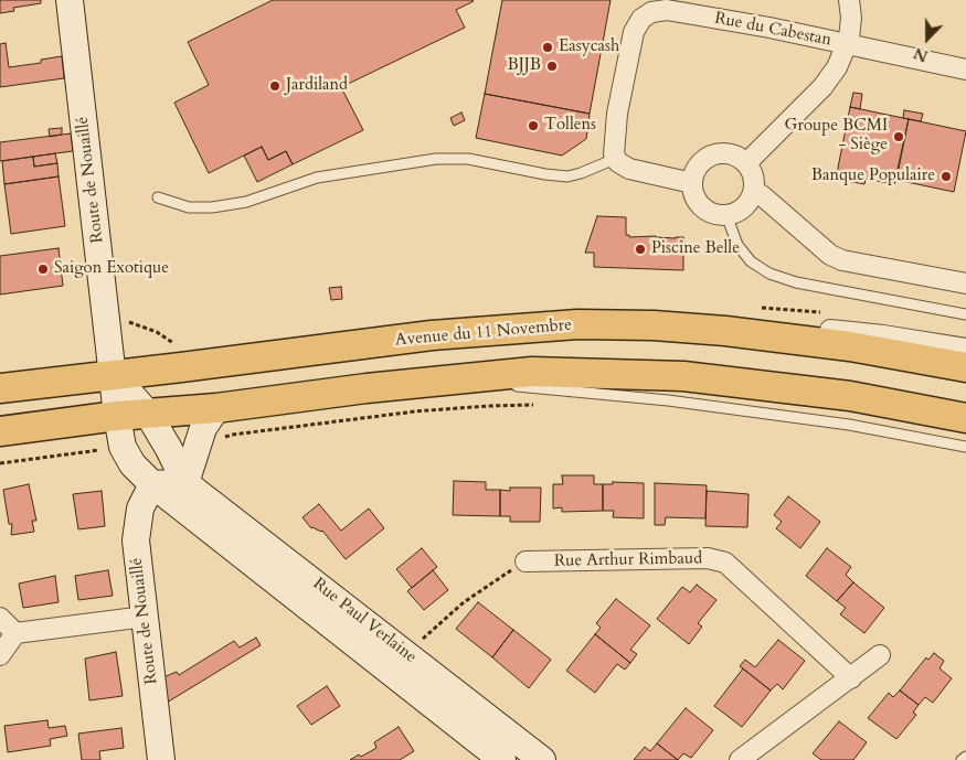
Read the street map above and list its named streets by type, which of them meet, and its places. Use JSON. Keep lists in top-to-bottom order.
{
  "streets": {
    "main road": ["Avenue du 11 Novembre"],
    "street": [
      "Rue du Cabestan",
      "Route de Nouaillé",
      "Rue Arthur Rimbaud",
      "Rue Paul Verlaine"
    ]
  },
  "crossings": [
    ["Route de Nouaillé", "Avenue du 11 Novembre"],
    ["Route de Nouaillé", "Rue Paul Verlaine"],
    ["Avenue du 11 Novembre", "Rue Paul Verlaine"]
  ],
  "places": [
    "Easycash",
    "BJJB",
    "Jardiland",
    "Tollens",
    "Groupe BCMI - Siège",
    "Banque Populaire",
    "Piscine Belle",
    "Saigon Exotique"
  ],
  "north": "bottom"
}
